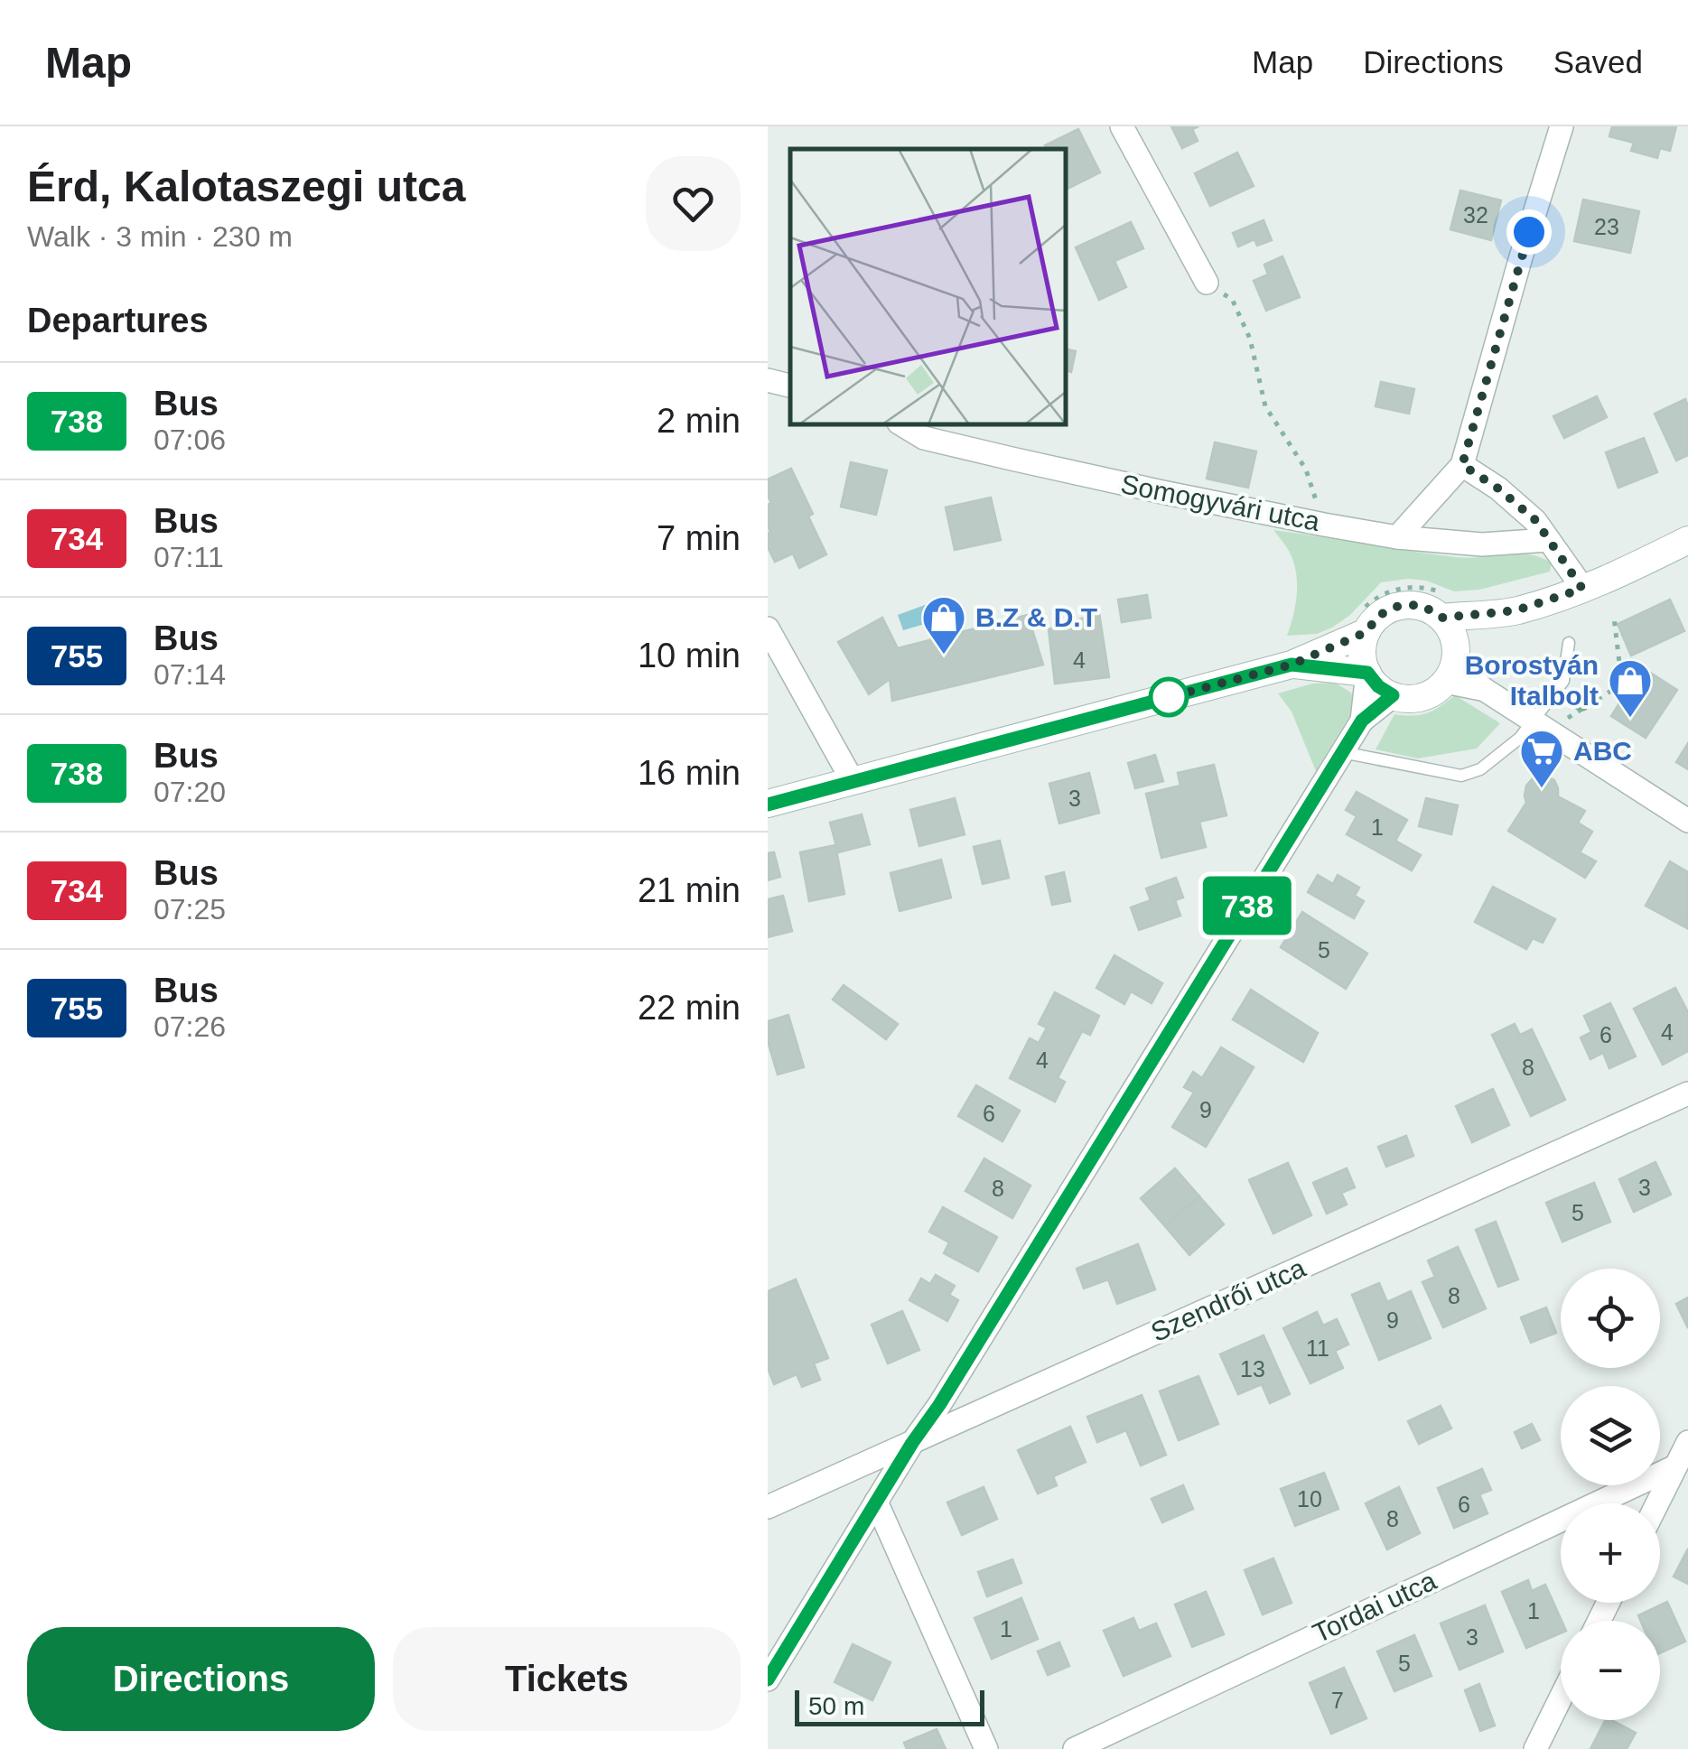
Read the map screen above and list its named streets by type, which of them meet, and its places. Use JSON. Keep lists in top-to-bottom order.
{
  "streets": {
    "street": ["Somogyvári utca", "Szendrői utca", "Tordai utca"]
  },
  "places": {
    "shop": ["B.Z & D.T", "Borostyán Italbolt"],
    "supermarket": ["ABC"]
  },
  "lines": ["bus line 738"],
  "house_numbers": [
    "32",
    "23",
    "4",
    "3",
    "1",
    "5",
    "4",
    "6",
    "4",
    "8",
    "9",
    "6",
    "3",
    "8",
    "5",
    "8",
    "9",
    "11",
    "13",
    "10",
    "6",
    "8",
    "1",
    "1",
    "3",
    "5",
    "7"
  ],
  "scale_bar": "50 m",
  "page": {
    "header": "Map",
    "nav": ["Map", "Directions", "Saved"],
    "heading": [
      ["Érd, Kalotaszegi utca", "Walk · 3 min · 230 m"],
      "Departures"
    ],
    "on_map": "738",
    "list": [
      {
        "mark": "738",
        "name": "Bus",
        "note": "07:06",
        "value": "2 min"
      },
      {
        "mark": "734",
        "name": "Bus",
        "note": "07:11",
        "value": "7 min"
      },
      {
        "mark": "755",
        "name": "Bus",
        "note": "07:14",
        "value": "10 min"
      },
      {
        "mark": "738",
        "name": "Bus",
        "note": "07:20",
        "value": "16 min"
      },
      {
        "mark": "734",
        "name": "Bus",
        "note": "07:25",
        "value": "21 min"
      },
      {
        "mark": "755",
        "name": "Bus",
        "note": "07:26",
        "value": "22 min"
      }
    ],
    "map_buttons": ["+", "−"],
    "buttons": ["Directions", "Tickets"],
    "scale": "50 m"
  }
}
